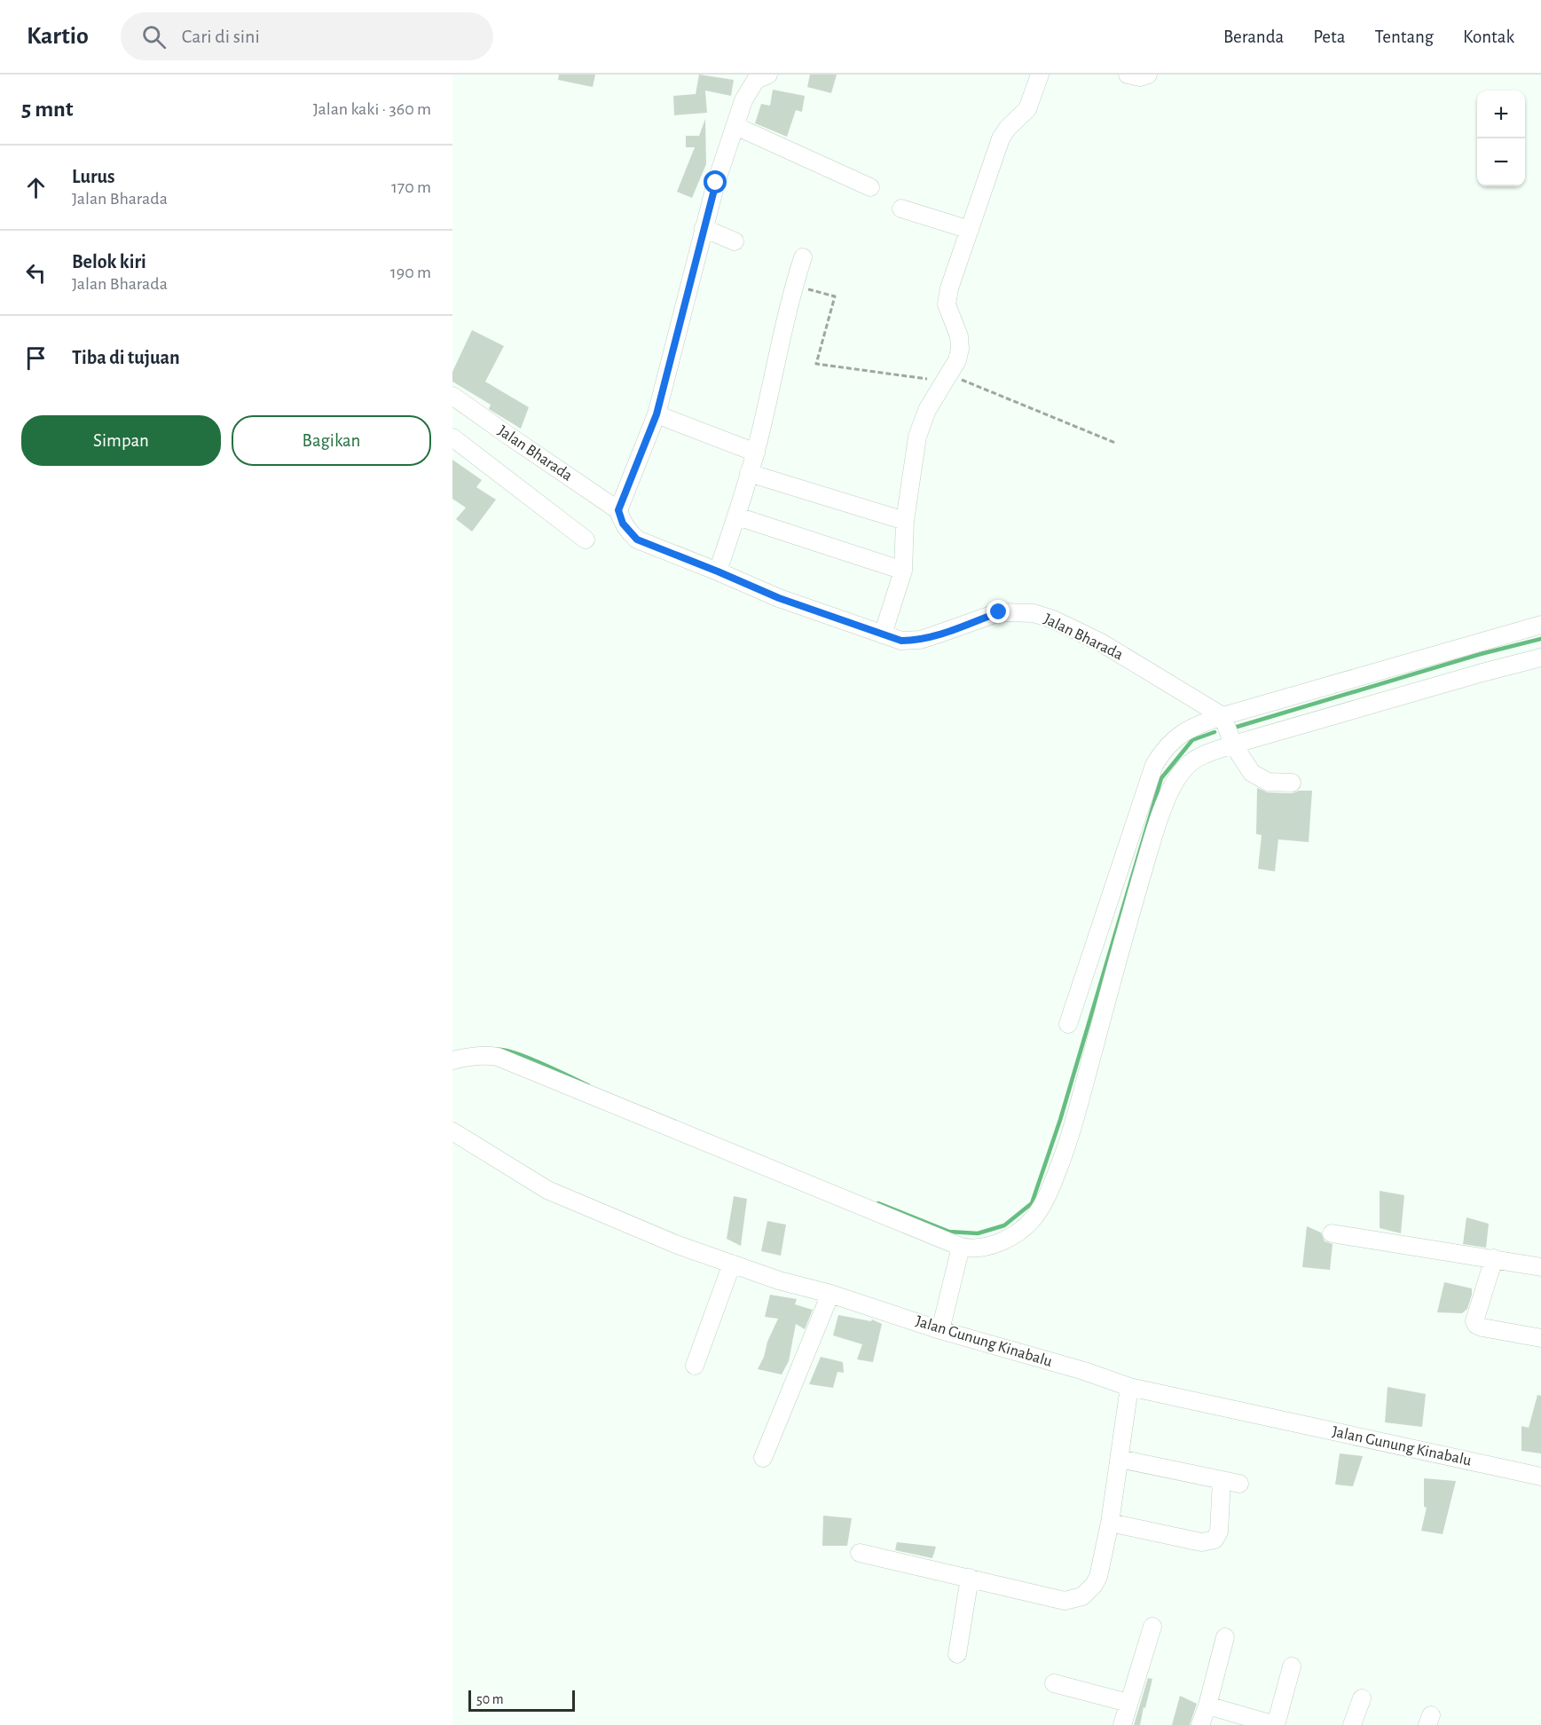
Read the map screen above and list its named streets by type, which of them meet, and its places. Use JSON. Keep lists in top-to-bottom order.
{
  "streets": {
    "street": ["Jalan Bharada", "Jalan Gunung Kinabalu"]
  },
  "scale_bar": "50 m",
  "page": {
    "header": "Kartio",
    "search": "Cari di sini",
    "nav": [
      "Beranda",
      "Peta",
      "Tentang",
      "Kontak"
    ],
    "heading": ["5 mnt", "Jalan kaki · 360 m"],
    "map_buttons": ["+", "−"],
    "list": [
      ["Lurus", "Jalan Bharada", "170 m"],
      ["Belok kiri", "Jalan Bharada", "190 m"],
      "Tiba di tujuan"
    ],
    "buttons": ["Simpan", "Bagikan"],
    "scale": "50 m"
  }
}
